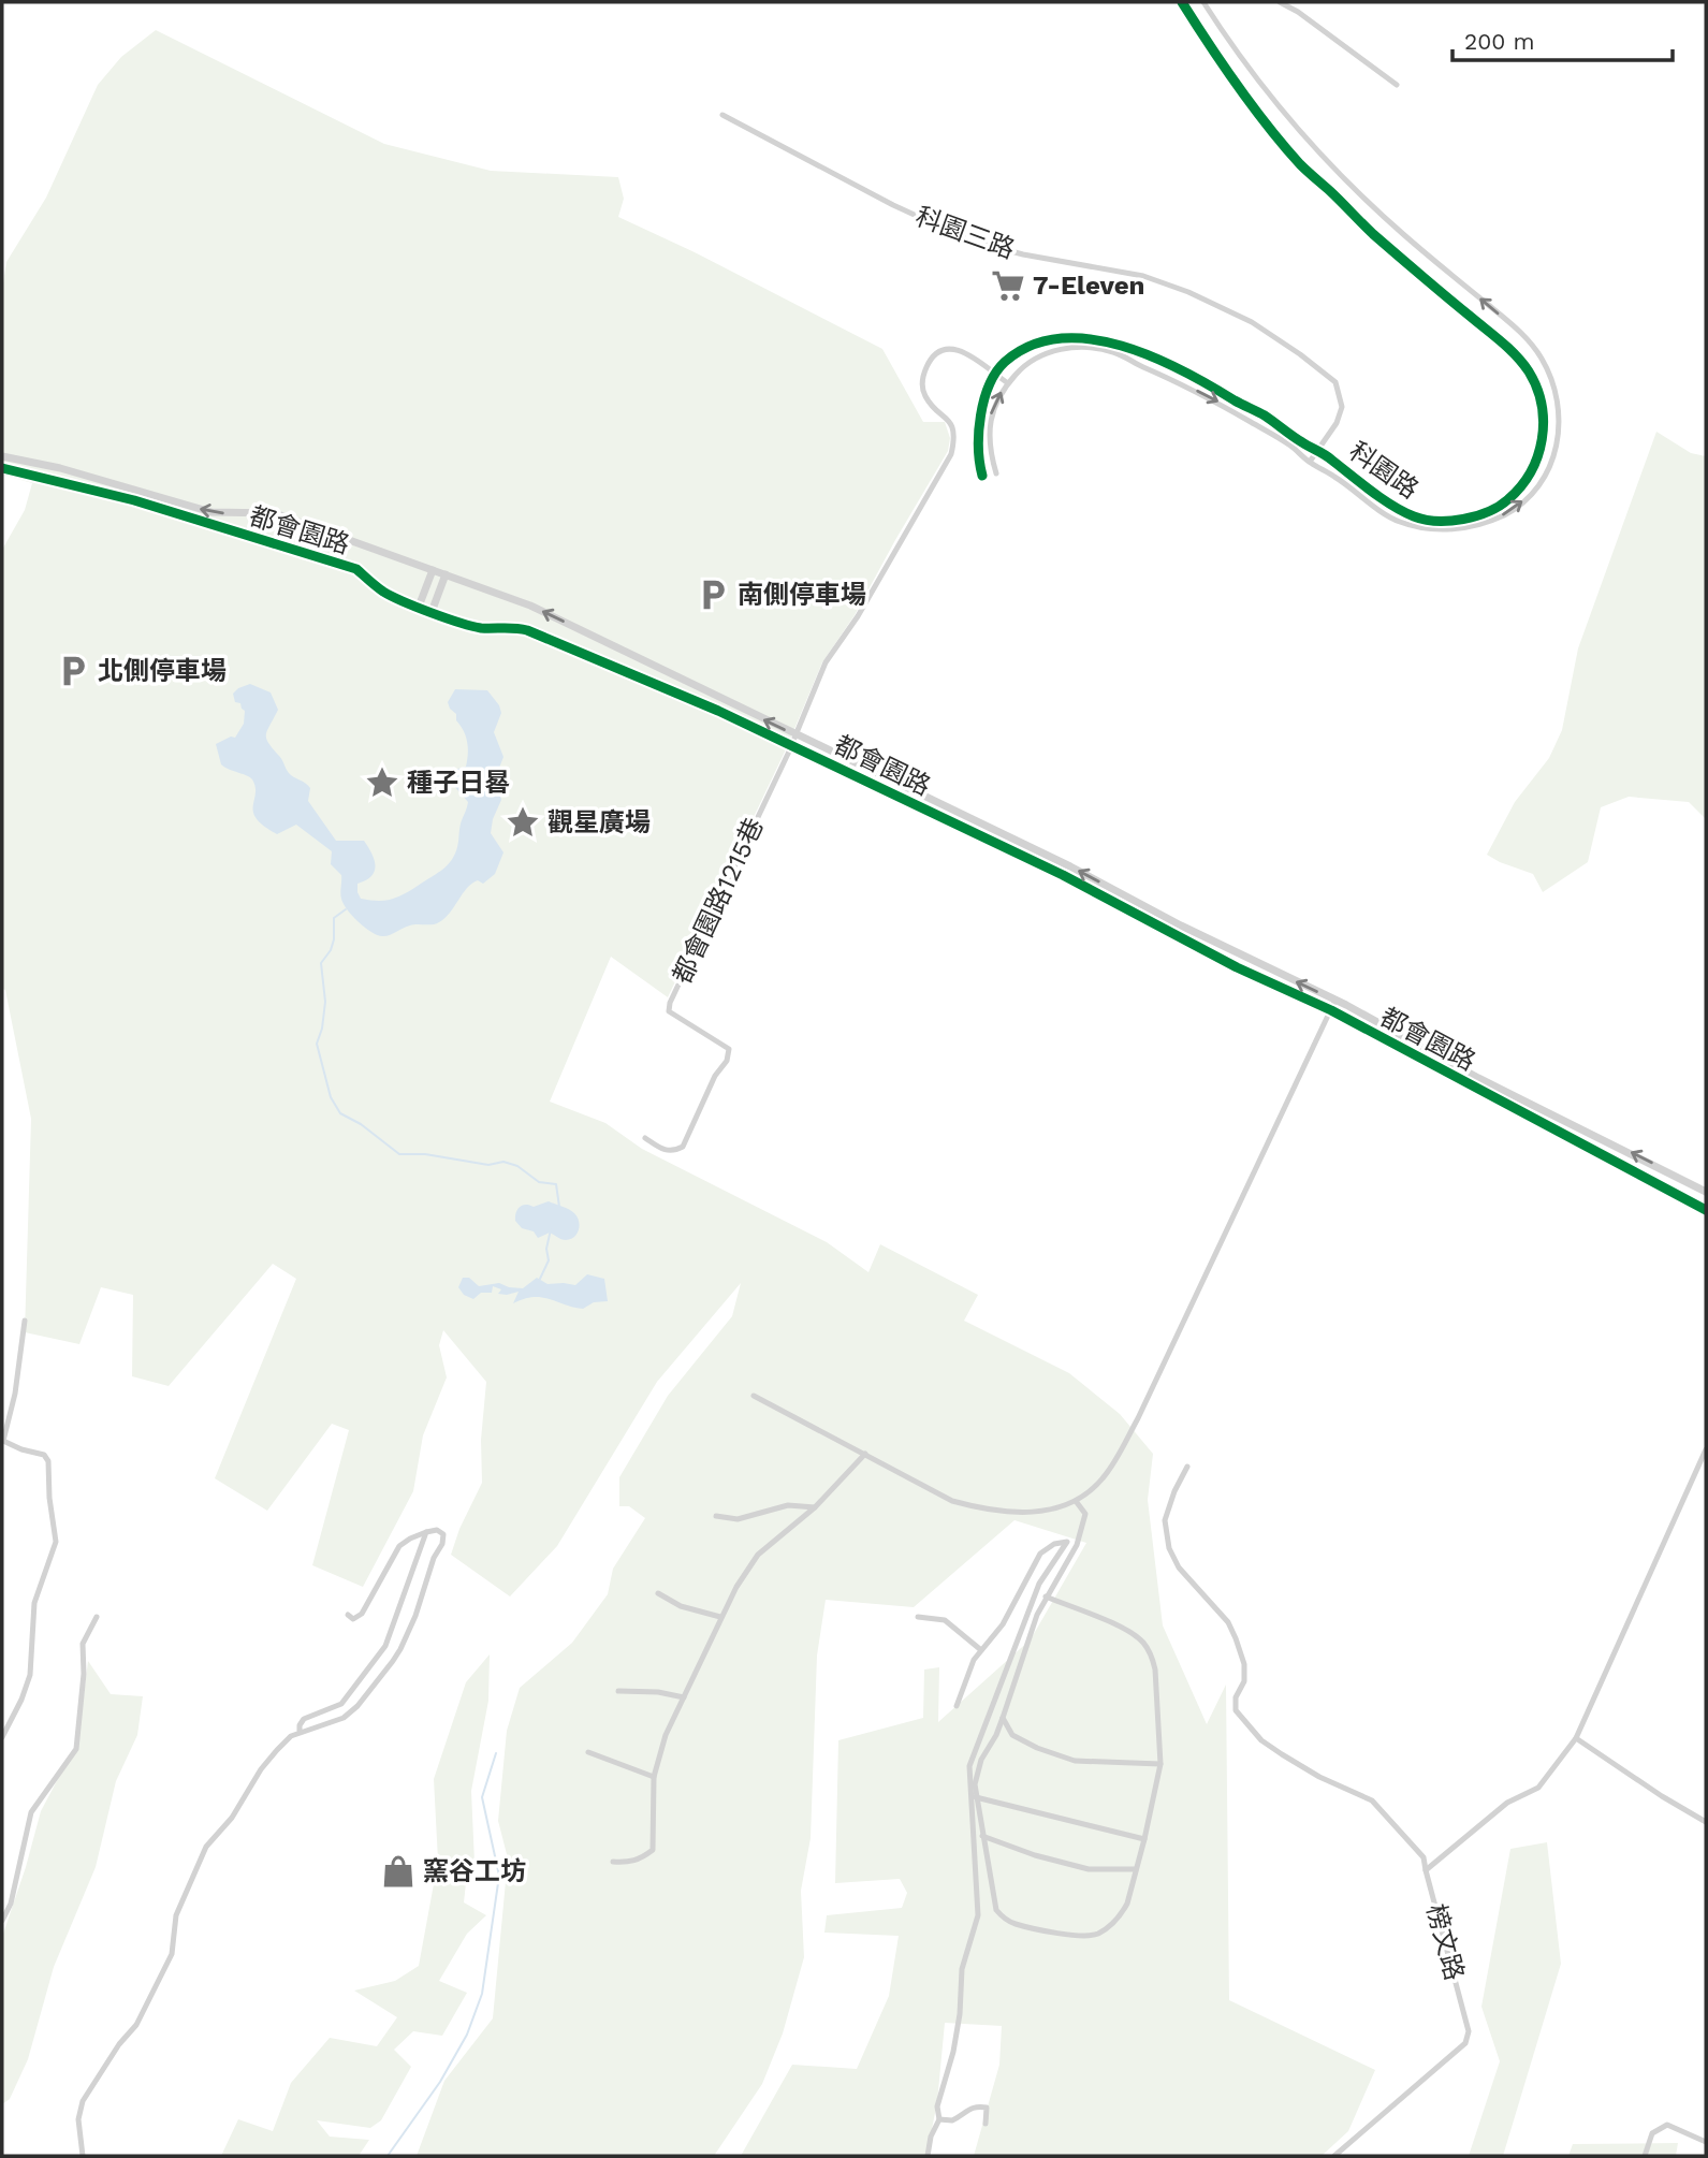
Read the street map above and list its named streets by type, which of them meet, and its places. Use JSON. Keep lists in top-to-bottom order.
{
  "streets": {
    "street": [
      "科園三路",
      "科園路",
      "都會園路",
      "都會園路1215巷",
      "榜文路"
    ]
  },
  "crossings": [
    ["科園三路", "科園路"],
    ["都會園路", "都會園路1215巷"]
  ],
  "places": {
    "supermarket": ["7-Eleven"],
    "parking": ["南側停車場", "北側停車場"],
    "place": ["種子日晷", "觀星廣場"],
    "shop": ["窯谷工坊"]
  },
  "scale_bar": "200 m"
}
